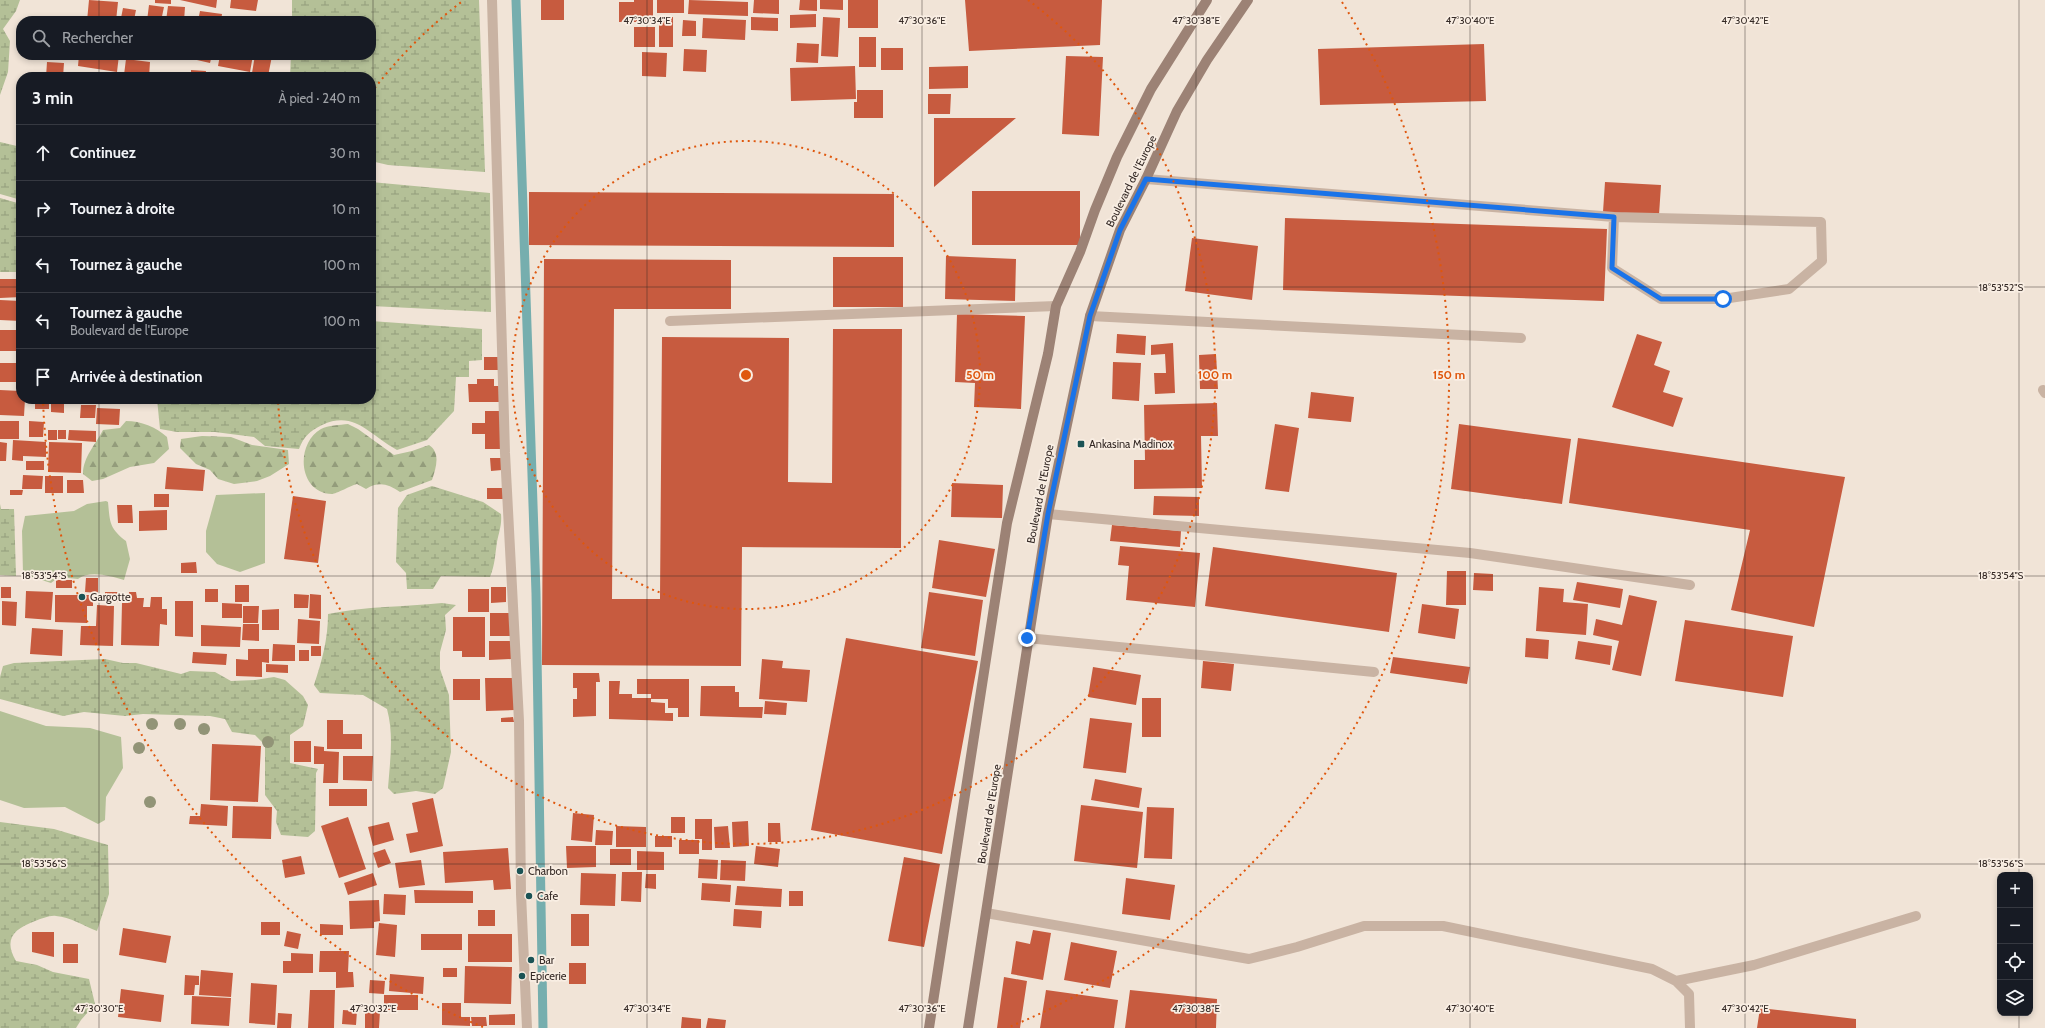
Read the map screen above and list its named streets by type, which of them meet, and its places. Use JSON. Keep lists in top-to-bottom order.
{
  "streets": {
    "main road": ["Boulevard de l'Europe"]
  },
  "places": {
    "transit": ["Ankasina Madinox"],
    "other": [
      "Gargotte",
      "Charbon",
      "Cafe",
      "Bar",
      "Epicerie"
    ]
  },
  "page": {
    "search": "Rechercher",
    "heading": ["3 min", "À pied · 240 m"],
    "list": [
      ["Continuez", "30 m"],
      ["Tournez à droite", "10 m"],
      ["Tournez à gauche", "100 m"],
      ["Tournez à gauche", "Boulevard de l'Europe", "100 m"],
      "Arrivée à destination"
    ],
    "map_buttons": ["+", "−"]
  },
  "coordinates": [
    "47°30'34\"E",
    "47°30'36\"E",
    "47°30'38\"E",
    "47°30'40\"E",
    "47°30'42\"E",
    "18°53'52\"S",
    "18°53'54\"S",
    "18°53'56\"S",
    "47°30'30\"E",
    "47°30'32\"E"
  ],
  "rings": ["50 m", "100 m", "150 m"]
}
